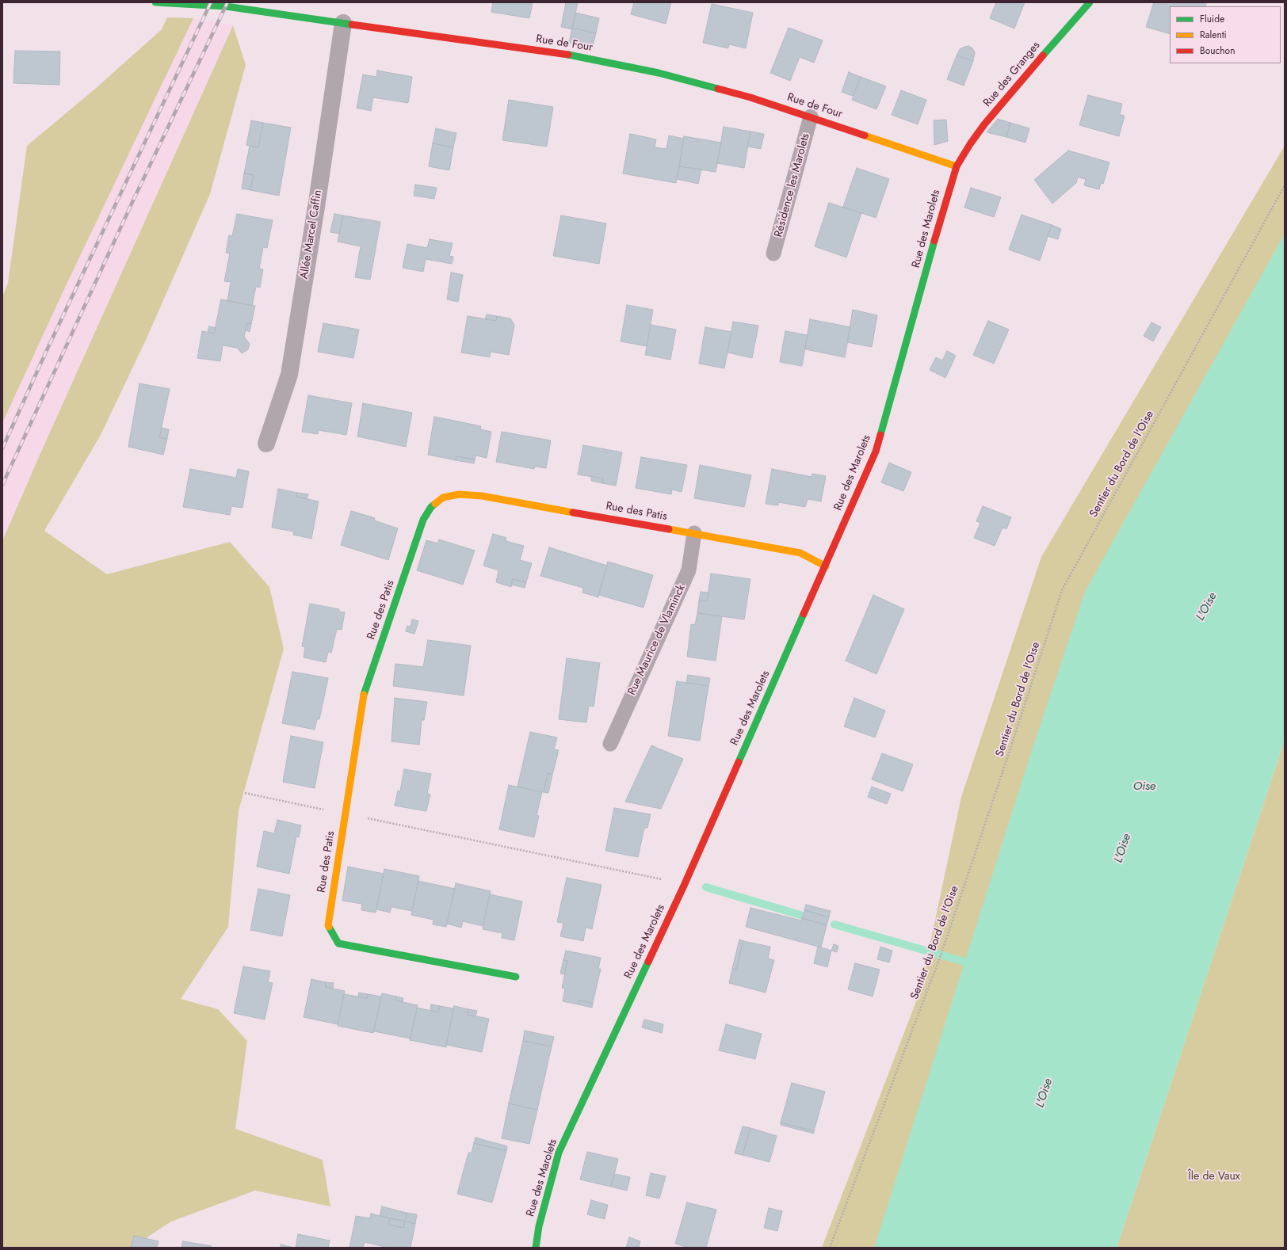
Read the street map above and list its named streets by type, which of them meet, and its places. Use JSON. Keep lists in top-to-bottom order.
{
  "streets": {
    "street": [
      "Rue de Four",
      "Rue des Granges",
      "Rue des Marolets",
      "Allée Marcel Caffin",
      "Rue des Patis"
    ],
    "lane": ["Résidence les Marolets", "Rue Maurice de Vlaminck"],
    "path": ["Sentier du Bord de l'Oise"]
  },
  "crossings": [
    ["Rue de Four", "Rue des Granges"],
    ["Rue de Four", "Résidence les Marolets"],
    ["Rue de Four", "Rue des Marolets"],
    ["Rue de Four", "Allée Marcel Caffin"],
    ["Rue des Granges", "Rue des Marolets"],
    ["Rue des Marolets", "Rue des Patis"],
    ["Rue des Patis", "Rue Maurice de Vlaminck"]
  ],
  "water": ["L'Oise", "Oise"],
  "parks": ["Île de Vaux"],
  "legend": ["Fluide", "Ralenti", "Bouchon"]
}
